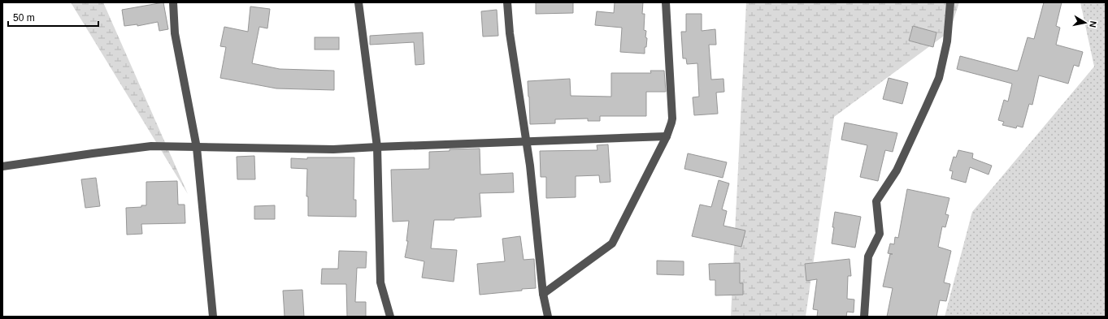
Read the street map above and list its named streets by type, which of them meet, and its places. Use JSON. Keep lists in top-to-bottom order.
{
  "scale_bar": "50 m",
  "north": "right"
}
